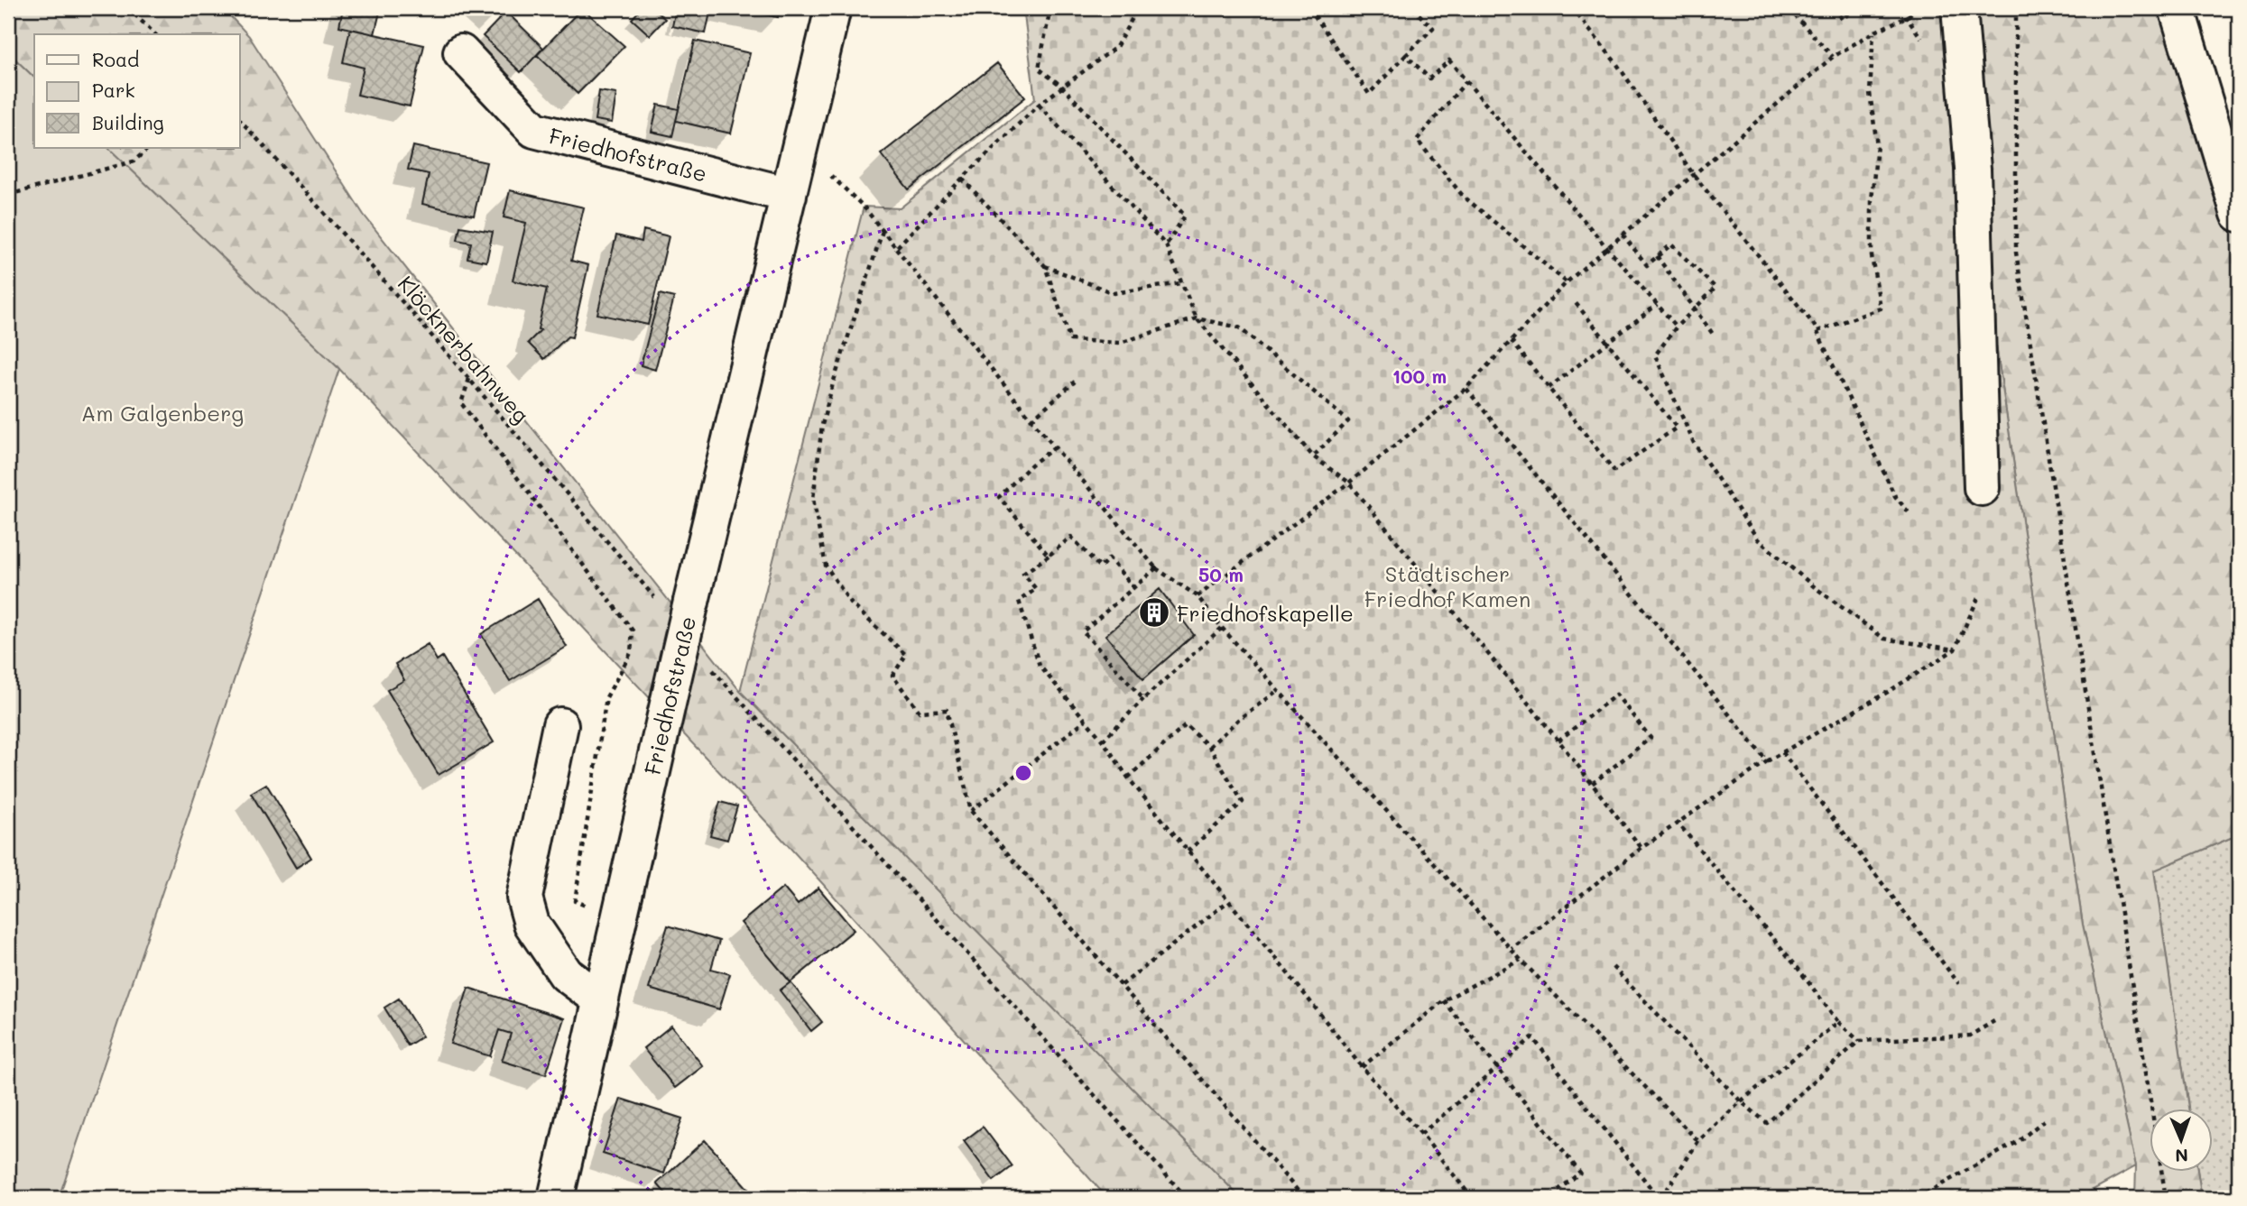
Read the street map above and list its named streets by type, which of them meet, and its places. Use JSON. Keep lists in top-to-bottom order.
{
  "streets": {
    "street": ["Friedhofstraße"],
    "path": ["Klöcknerbahnweg"]
  },
  "crossings": [
    ["Friedhofstraße", "Klöcknerbahnweg"]
  ],
  "parks": ["Am Galgenberg", "Städtischer Friedhof Kamen"],
  "places": {
    "building": ["Friedhofskapelle"]
  },
  "legend": ["Road", "Park", "Building"],
  "north": "bottom",
  "rings": ["100 m", "50 m"]
}
